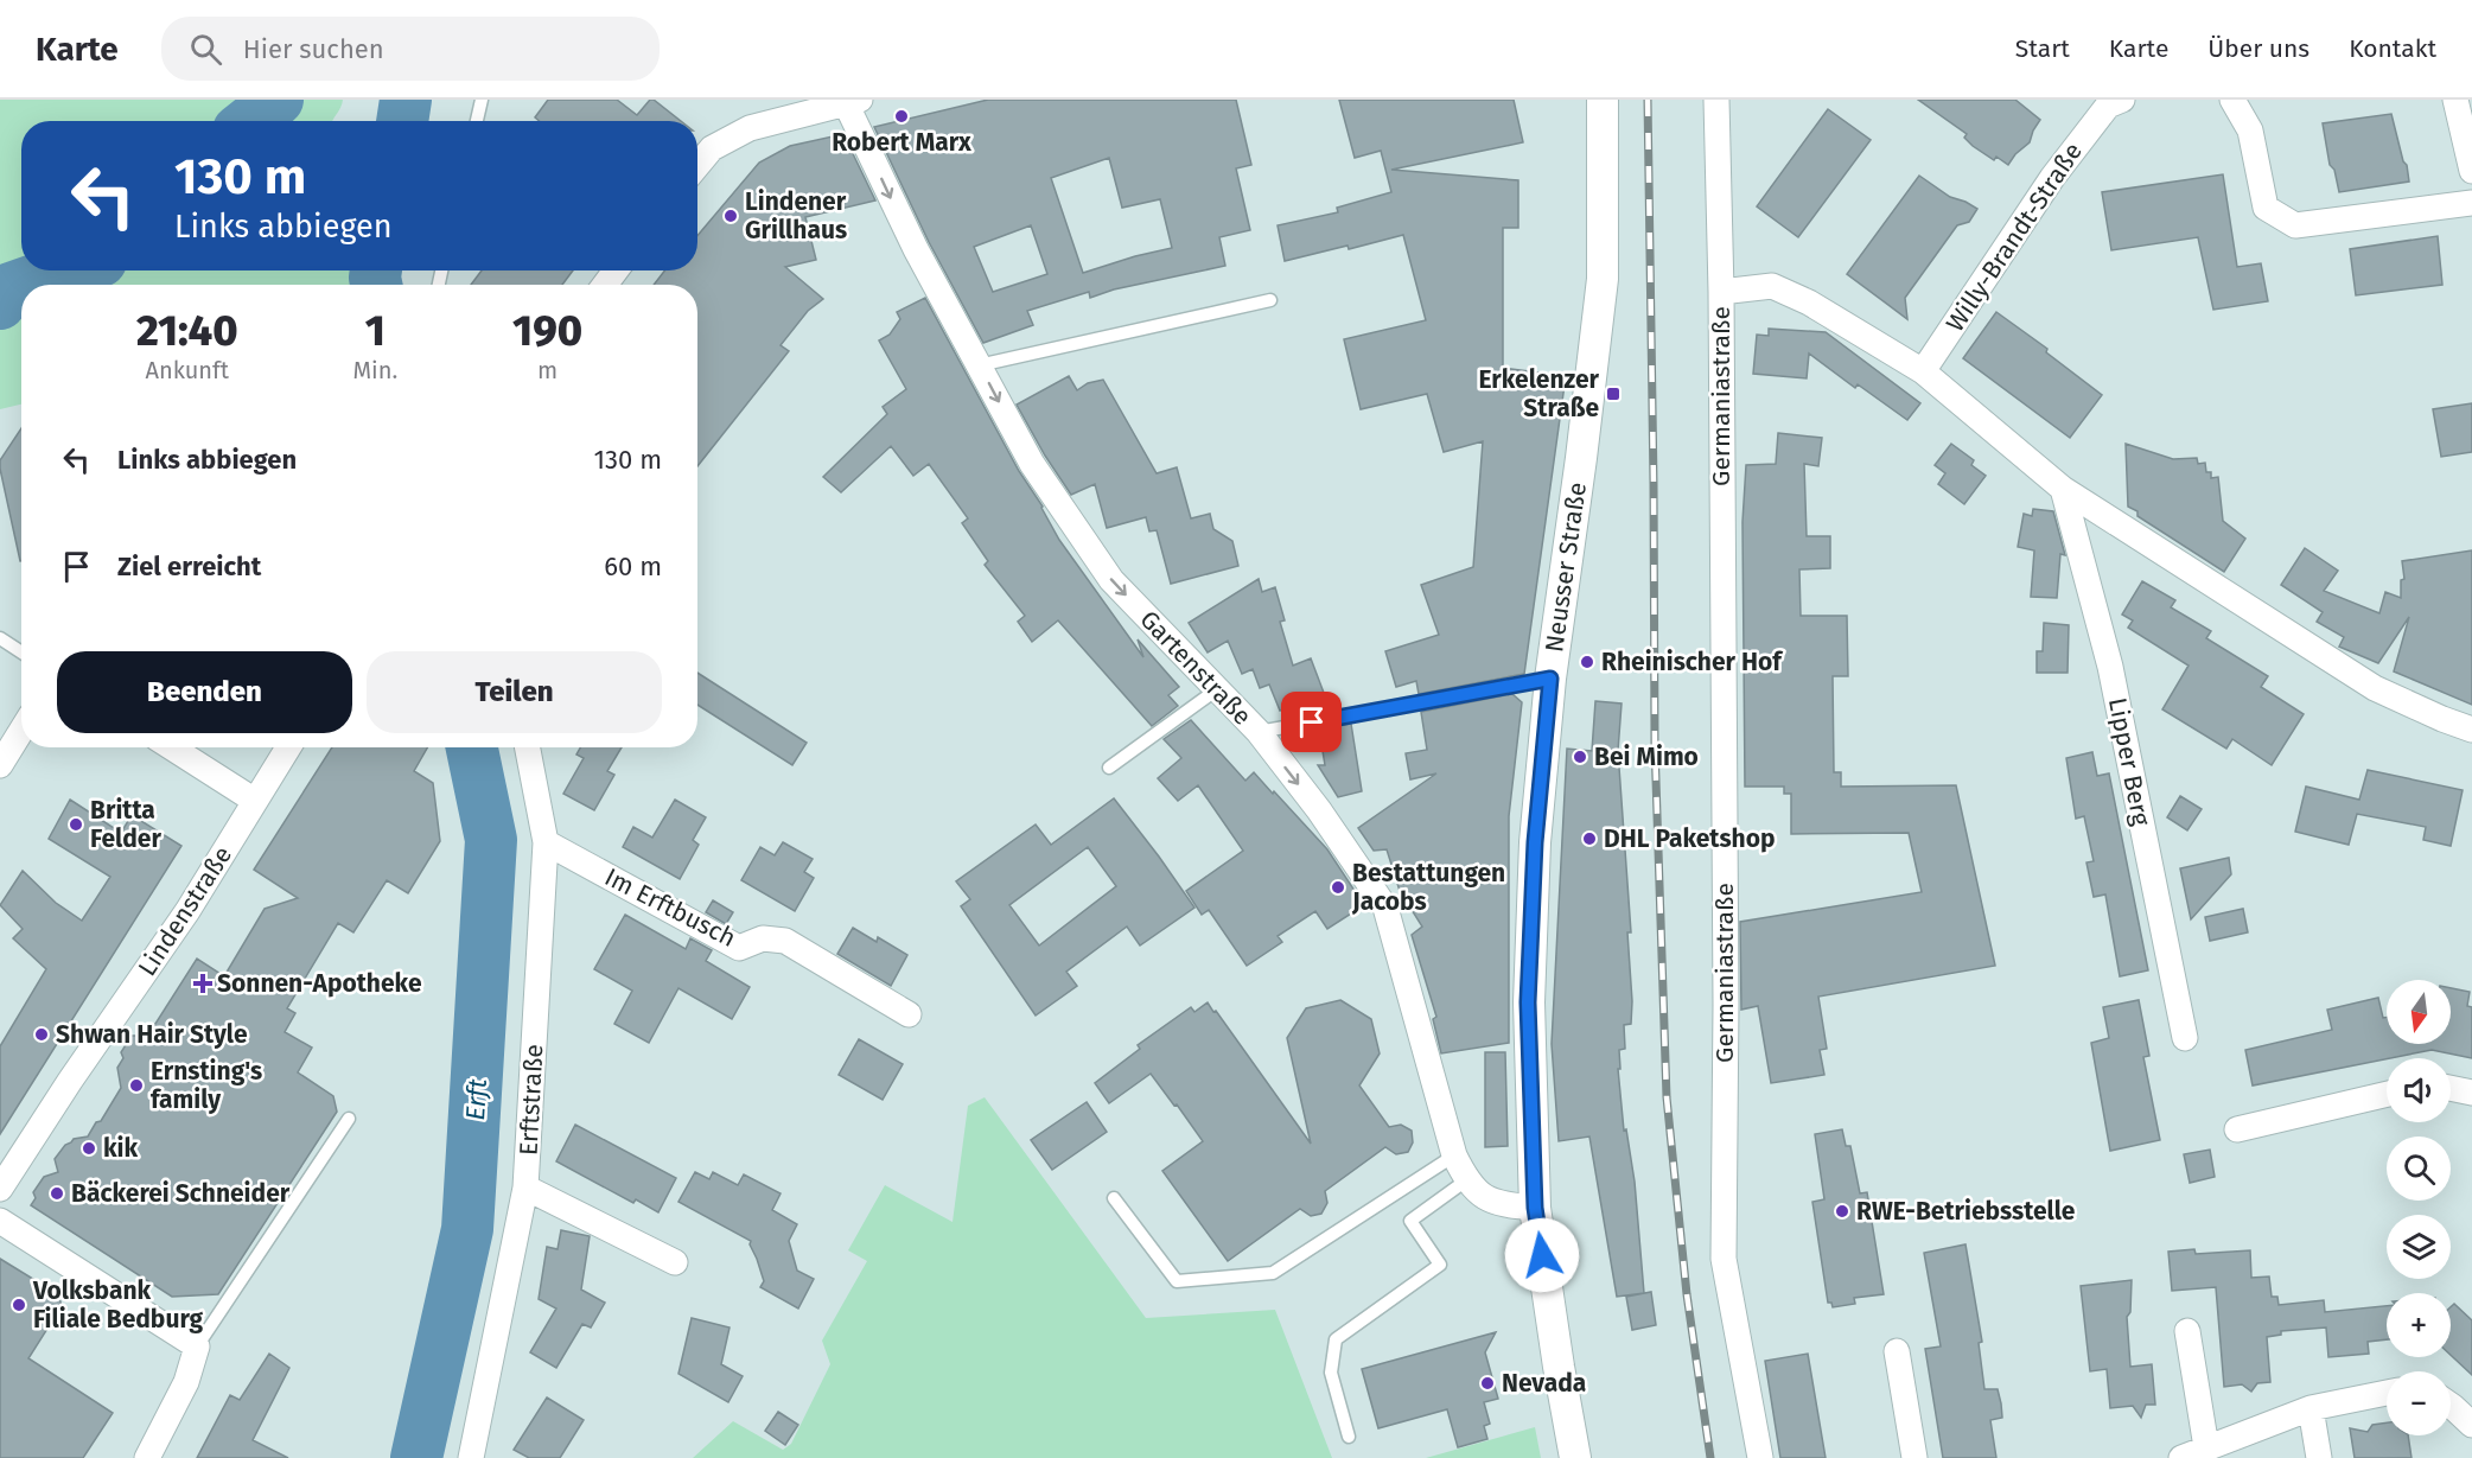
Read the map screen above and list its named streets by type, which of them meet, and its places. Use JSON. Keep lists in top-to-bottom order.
{
  "streets": {
    "street": [
      "Willy-Brandt-Straße",
      "Germaniastraße",
      "Neusser Straße",
      "Gartenstraße",
      "Lipper Berg",
      "Im Erftbusch",
      "Lindenstraße",
      "Erftstraße"
    ]
  },
  "crossings": [
    ["Neusser Straße", "Gartenstraße"],
    ["Im Erftbusch", "Erftstraße"]
  ],
  "one_way": ["Gartenstraße"],
  "water": ["Erft"],
  "places": {
    "other": [
      "Robert Marx",
      "Lindener Grillhaus",
      "Rheinischer Hof",
      "Bei Mimo",
      "Britta Felder",
      "DHL Paketshop",
      "Bestattungen Jacobs",
      "Shwan Hair Style",
      "Ernsting's family",
      "kik",
      "Bäckerei Schneider",
      "RWE-Betriebsstelle",
      "Volksbank Filiale Bedburg",
      "Nevada"
    ],
    "transit": ["Erkelenzer Straße"],
    "health": ["Sonnen-Apotheke"]
  },
  "north": "bottom",
  "page": {
    "header": "Karte",
    "search": "Hier suchen",
    "nav": [
      "Start",
      "Karte",
      "Über uns",
      "Kontakt"
    ],
    "turn": ["130 m", "Links abbiegen"],
    "eta": [
      "21:40",
      "Ankunft",
      "1",
      "Min.",
      "190",
      "m"
    ],
    "list": [
      {
        "name": "Links abbiegen",
        "value": "130 m"
      },
      {
        "name": "Ziel erreicht",
        "value": "60 m"
      }
    ],
    "buttons": ["Beenden", "Teilen"],
    "map_buttons": ["+", "−"]
  }
}
